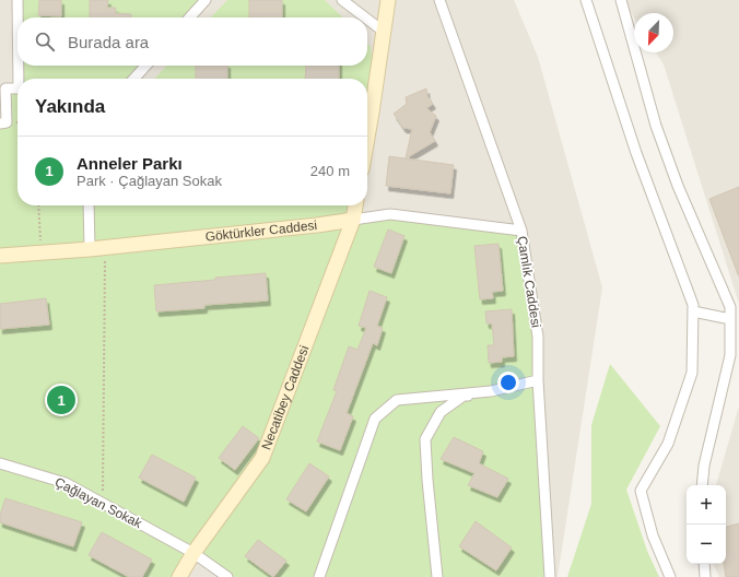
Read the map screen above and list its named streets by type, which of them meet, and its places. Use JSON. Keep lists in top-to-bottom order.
{
  "streets": {
    "street": [
      "Göktürkler Caddesi",
      "Çamlık Caddesi",
      "Necatibey Caddesi",
      "Çağlayan Sokak"
    ]
  },
  "crossings": [
    ["Göktürkler Caddesi", "Çamlık Caddesi"],
    ["Göktürkler Caddesi", "Necatibey Caddesi"],
    ["Necatibey Caddesi", "Çağlayan Sokak"]
  ],
  "north": "bottom left",
  "page": {
    "search": "Burada ara",
    "heading": "Yakında",
    "list": [
      {
        "mark": "1",
        "name": "Anneler Parkı",
        "note": "Park · Çağlayan Sokak",
        "value": "240 m"
      }
    ],
    "pins": "1",
    "map_buttons": ["+", "−"]
  }
}
